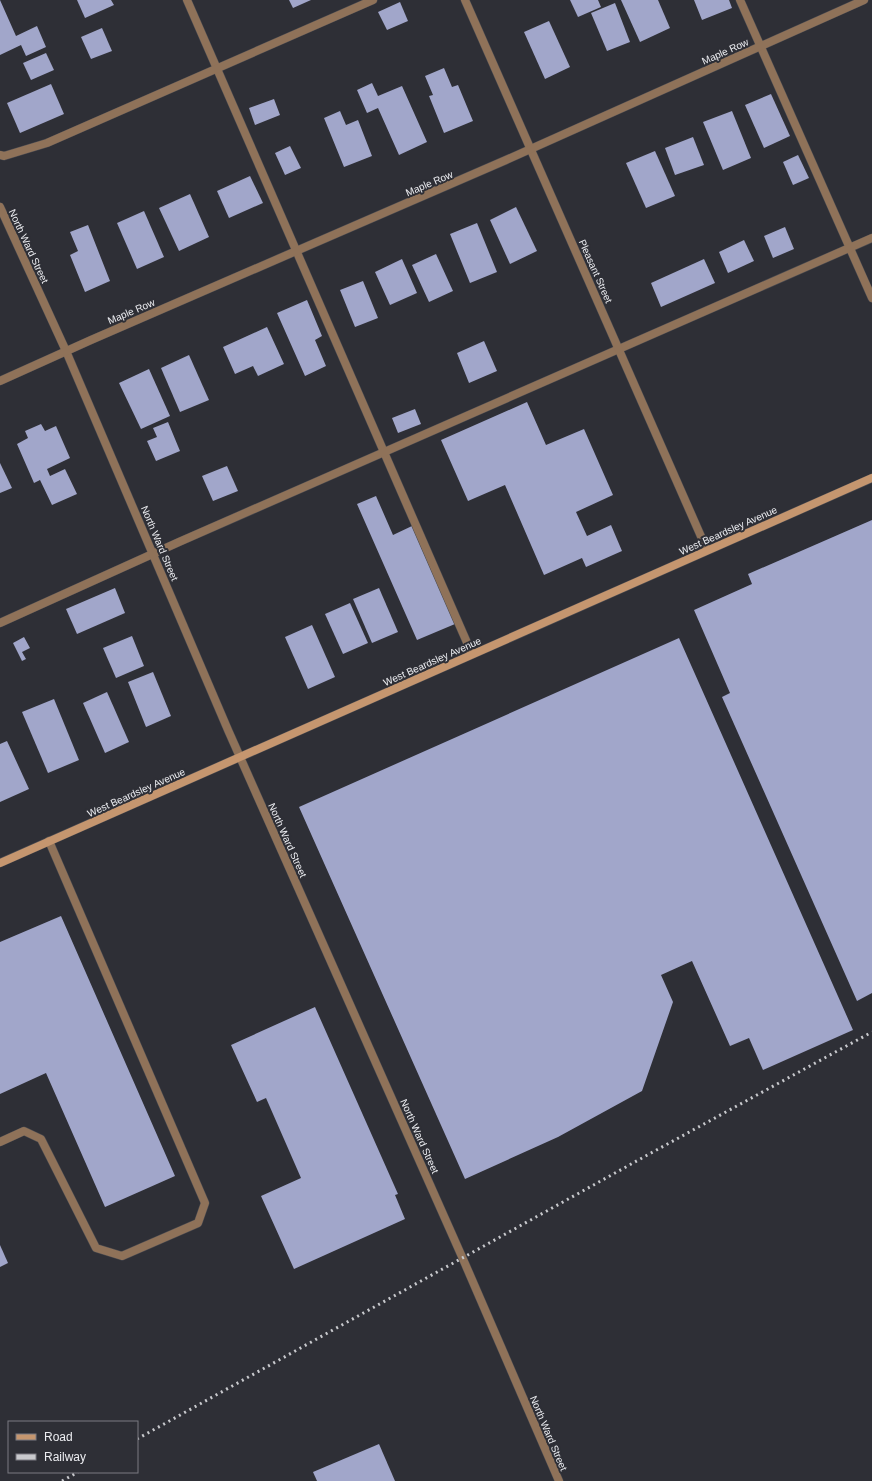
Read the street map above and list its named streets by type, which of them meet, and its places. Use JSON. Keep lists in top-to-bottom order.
{
  "streets": {
    "main road": ["West Beardsley Avenue"],
    "street": ["Maple Row", "North Ward Street", "Pleasant Street"]
  },
  "crossings": [
    ["Maple Row", "North Ward Street"],
    ["Maple Row", "Pleasant Street"],
    ["North Ward Street", "West Beardsley Avenue"],
    ["Pleasant Street", "West Beardsley Avenue"]
  ],
  "legend": ["Road", "Railway"]
}
